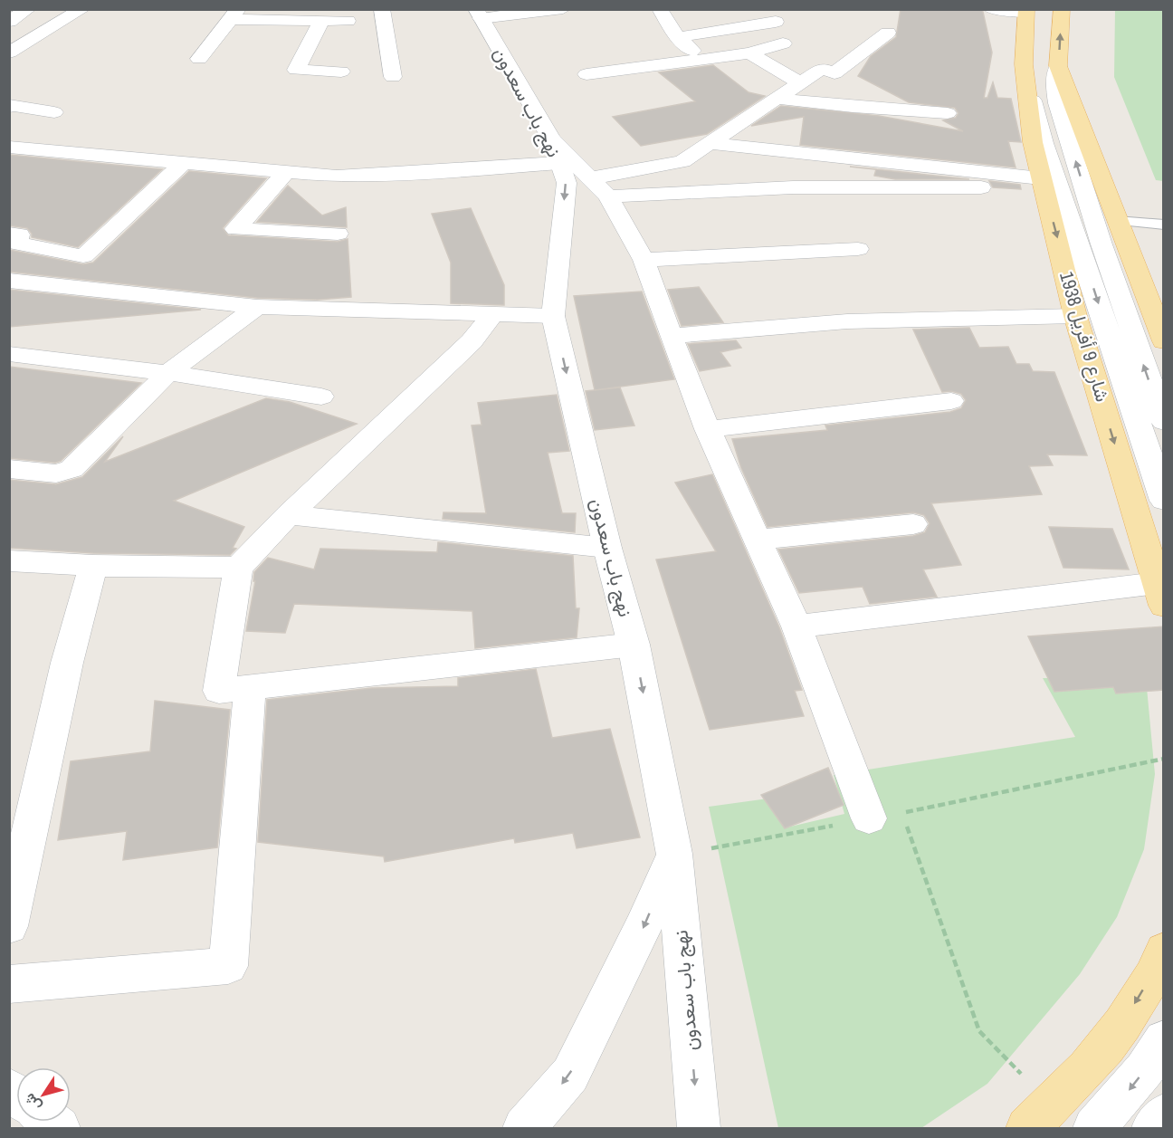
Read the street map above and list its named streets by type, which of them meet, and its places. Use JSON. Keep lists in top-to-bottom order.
{
  "streets": {
    "main road": ["شارع 9 أفريل 1938"],
    "street": ["نهج باب سعدون"]
  },
  "north": "bottom left"
}
